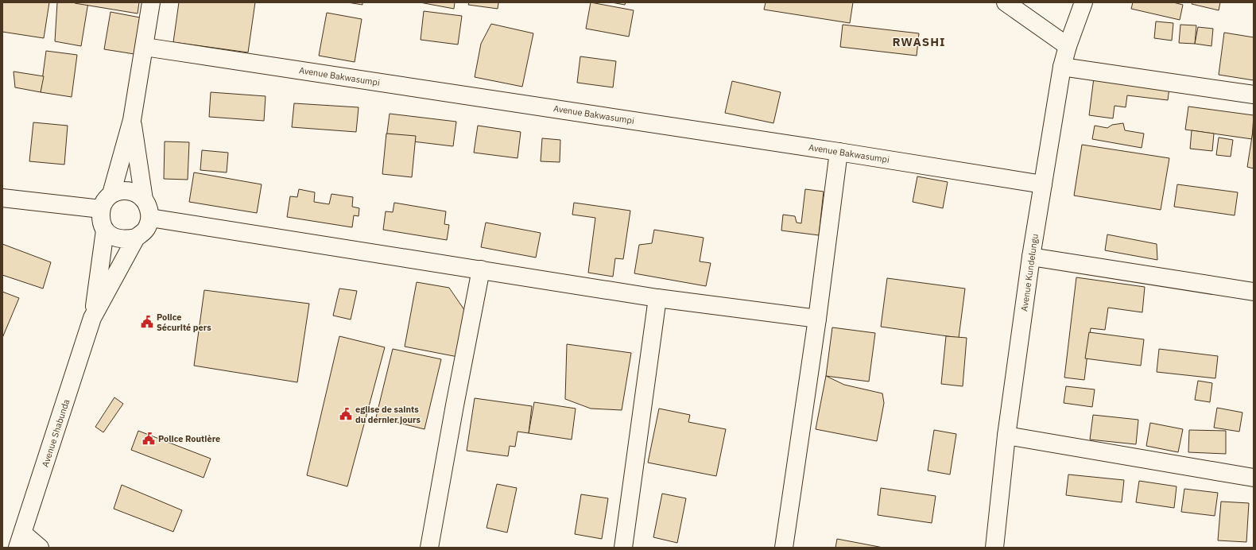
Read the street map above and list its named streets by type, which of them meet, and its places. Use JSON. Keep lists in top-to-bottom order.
{
  "streets": {
    "street": ["Avenue Bakwasumpi", "Avenue Kundelungu", "Avenue Shabunda"]
  },
  "crossings": [
    ["Avenue Bakwasumpi", "Avenue Kundelungu"]
  ],
  "districts": ["RWASHI"],
  "places": {
    "public building": ["Police Sécurité pers", "eglise de saints du dernier jours", "Police Routière"]
  }
}
